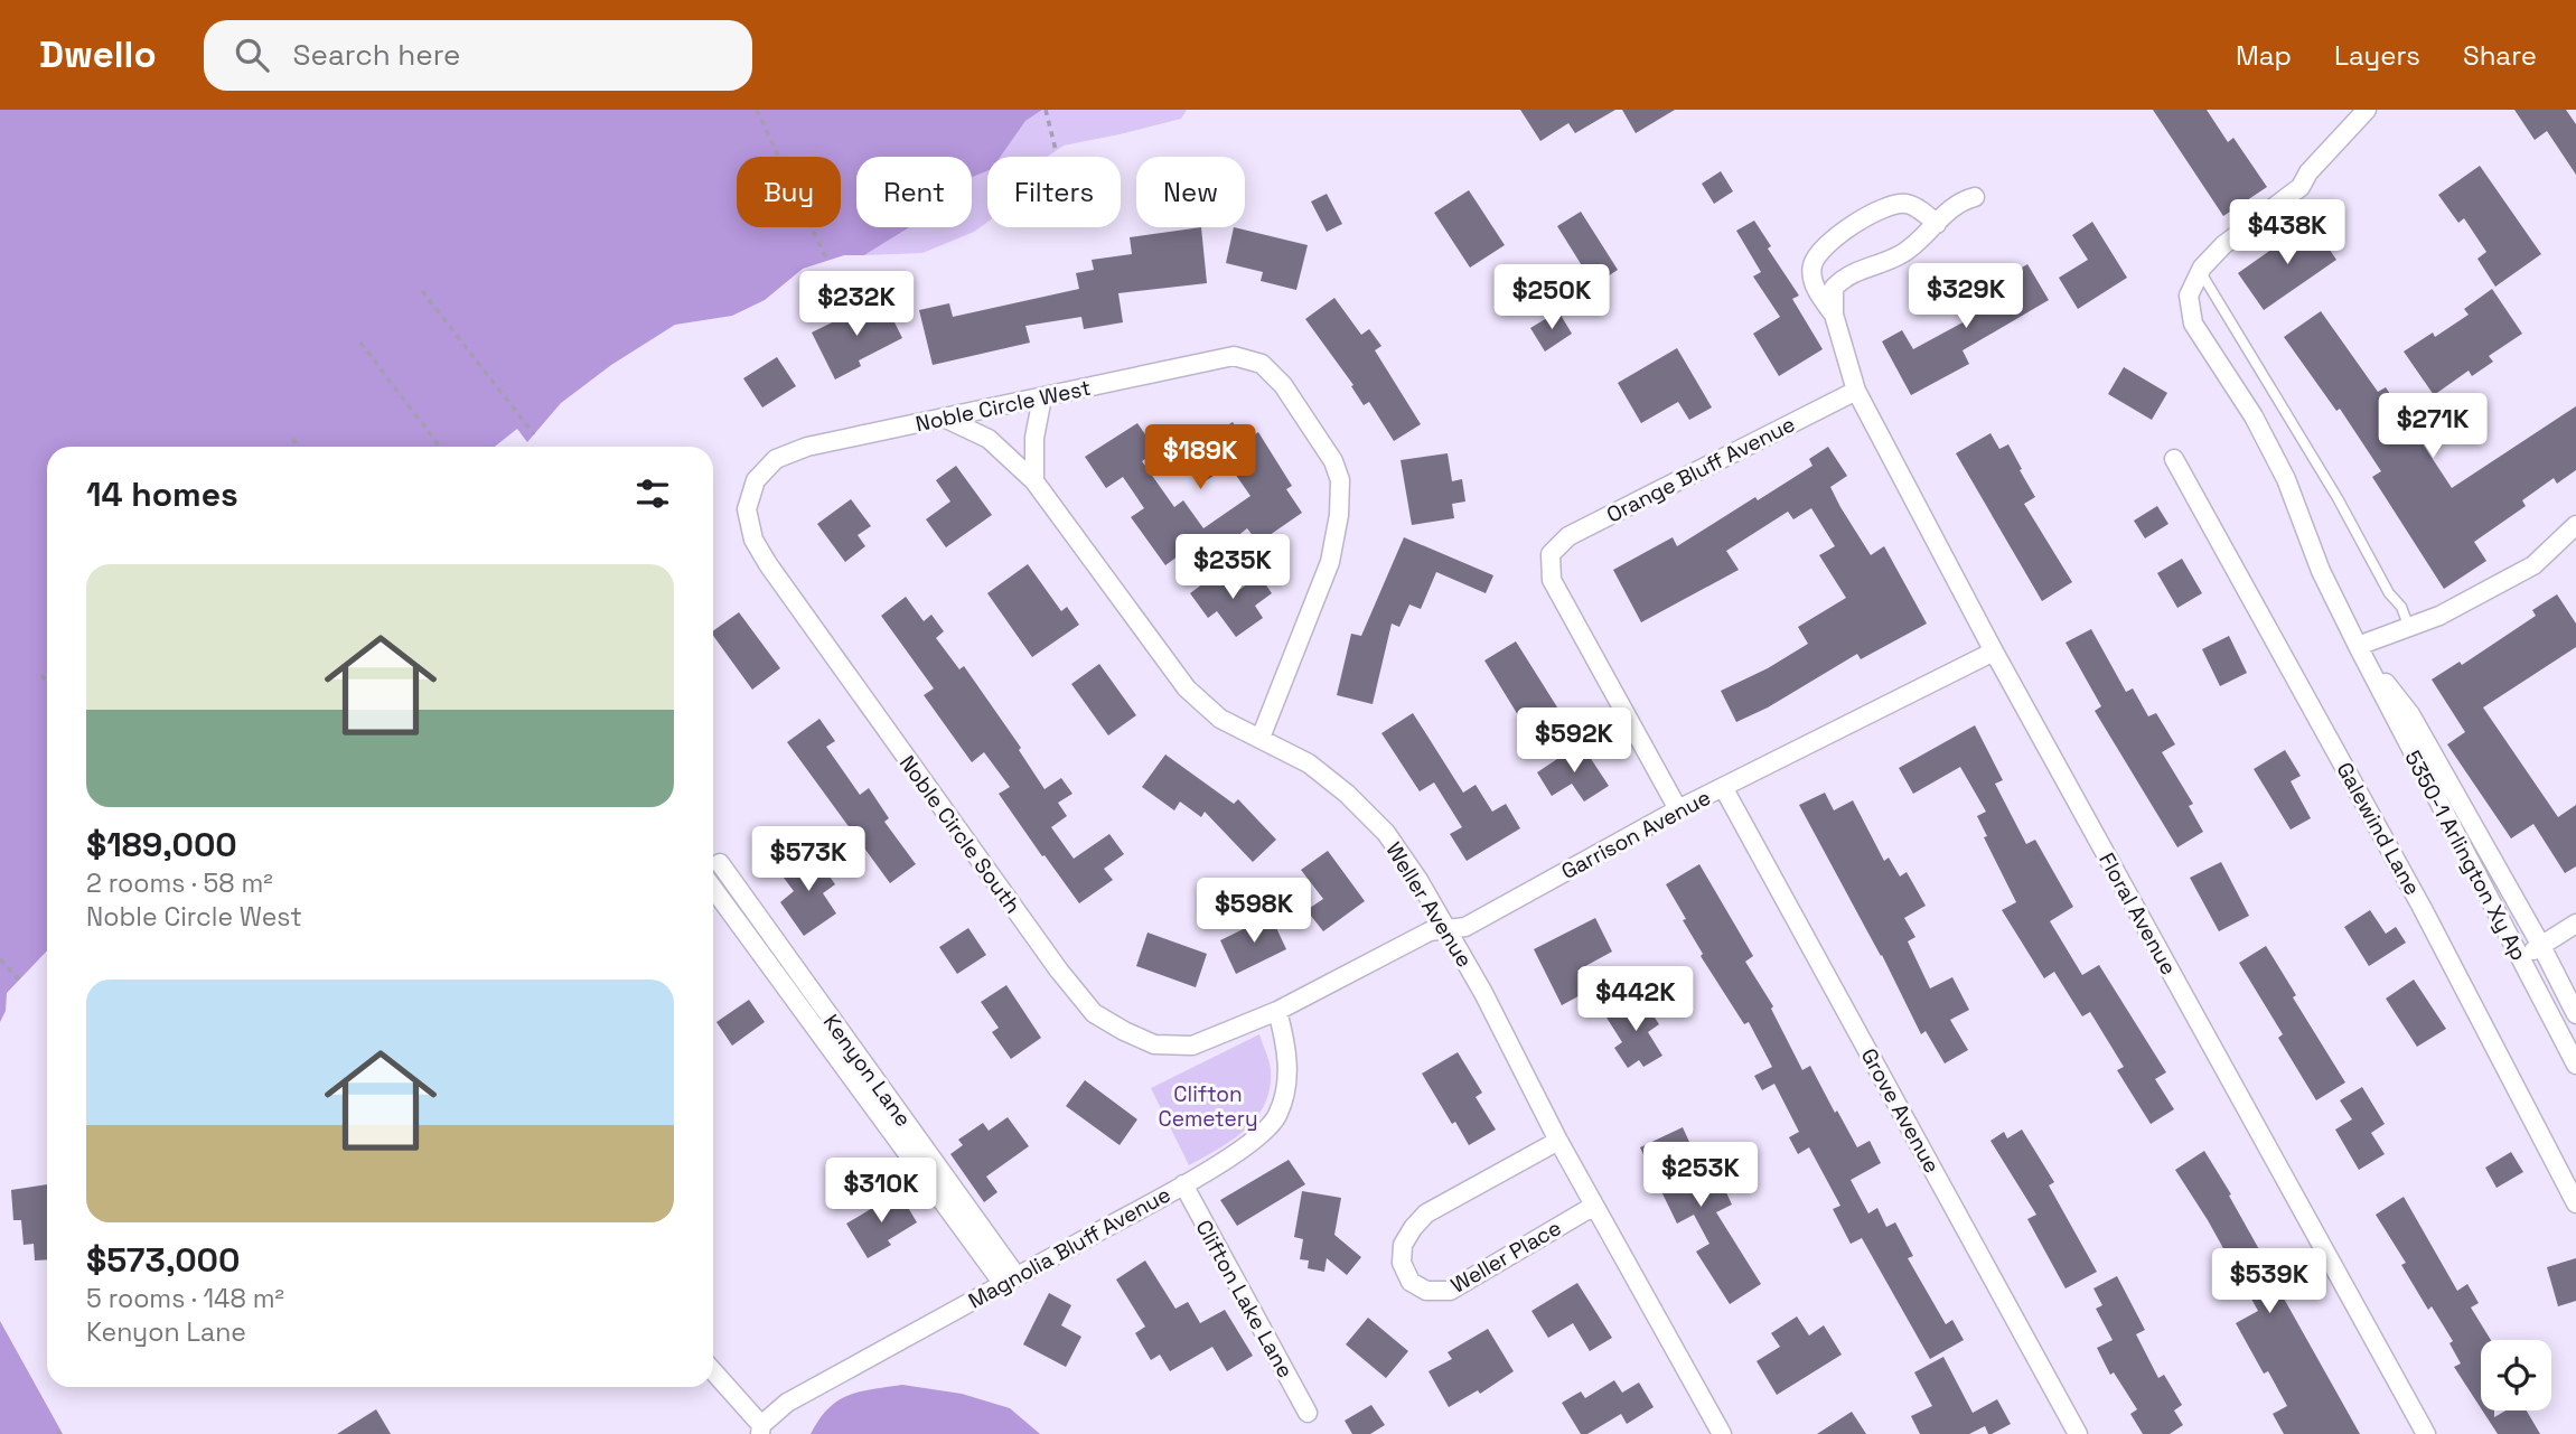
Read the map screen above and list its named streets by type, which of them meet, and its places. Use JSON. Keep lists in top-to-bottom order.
{
  "streets": {
    "street": [
      "Noble Circle West",
      "Orange Bluff Avenue",
      "Galewind Lane",
      "Noble Circle South",
      "Garrison Avenue",
      "5350-1 Arlington Xy Ap",
      "Weller Avenue",
      "Floral Avenue",
      "Kenyon Lane",
      "Grove Avenue",
      "Magnolia Bluff Avenue",
      "Weller Place",
      "Clifton Lake Lane"
    ]
  },
  "crossings": [
    ["Noble Circle West", "Noble Circle South"],
    ["Noble Circle West", "Weller Avenue"],
    ["Orange Bluff Avenue", "Garrison Avenue"],
    ["Orange Bluff Avenue", "Floral Avenue"],
    ["Noble Circle South", "Garrison Avenue"],
    ["Noble Circle South", "Magnolia Bluff Avenue"],
    ["Garrison Avenue", "Weller Avenue"],
    ["Garrison Avenue", "Floral Avenue"],
    ["Garrison Avenue", "Grove Avenue"],
    ["Garrison Avenue", "Magnolia Bluff Avenue"],
    ["Weller Avenue", "Weller Place"],
    ["Kenyon Lane", "Magnolia Bluff Avenue"],
    ["Magnolia Bluff Avenue", "Clifton Lake Lane"]
  ],
  "parks": ["Clifton Cemetery"],
  "page": {
    "header": "Dwello",
    "search": "Search here",
    "nav": ["Map", "Layers", "Share"],
    "chip": [
      "Buy",
      "Rent",
      "Filters",
      "New"
    ],
    "price": [
      "$438K",
      "$329K",
      "$250K",
      "$232K",
      "$271K",
      "$189K",
      "$235K",
      "$592K",
      "$573K",
      "$598K",
      "$442K",
      "$253K",
      "$310K",
      "$539K"
    ],
    "heading": "14 homes",
    "list": [
      {
        "name": "$189,000",
        "note": "2 rooms · 58 m² · Noble Circle West"
      },
      {
        "name": "$573,000",
        "note": "5 rooms · 148 m² · Kenyon Lane"
      }
    ]
  }
}
